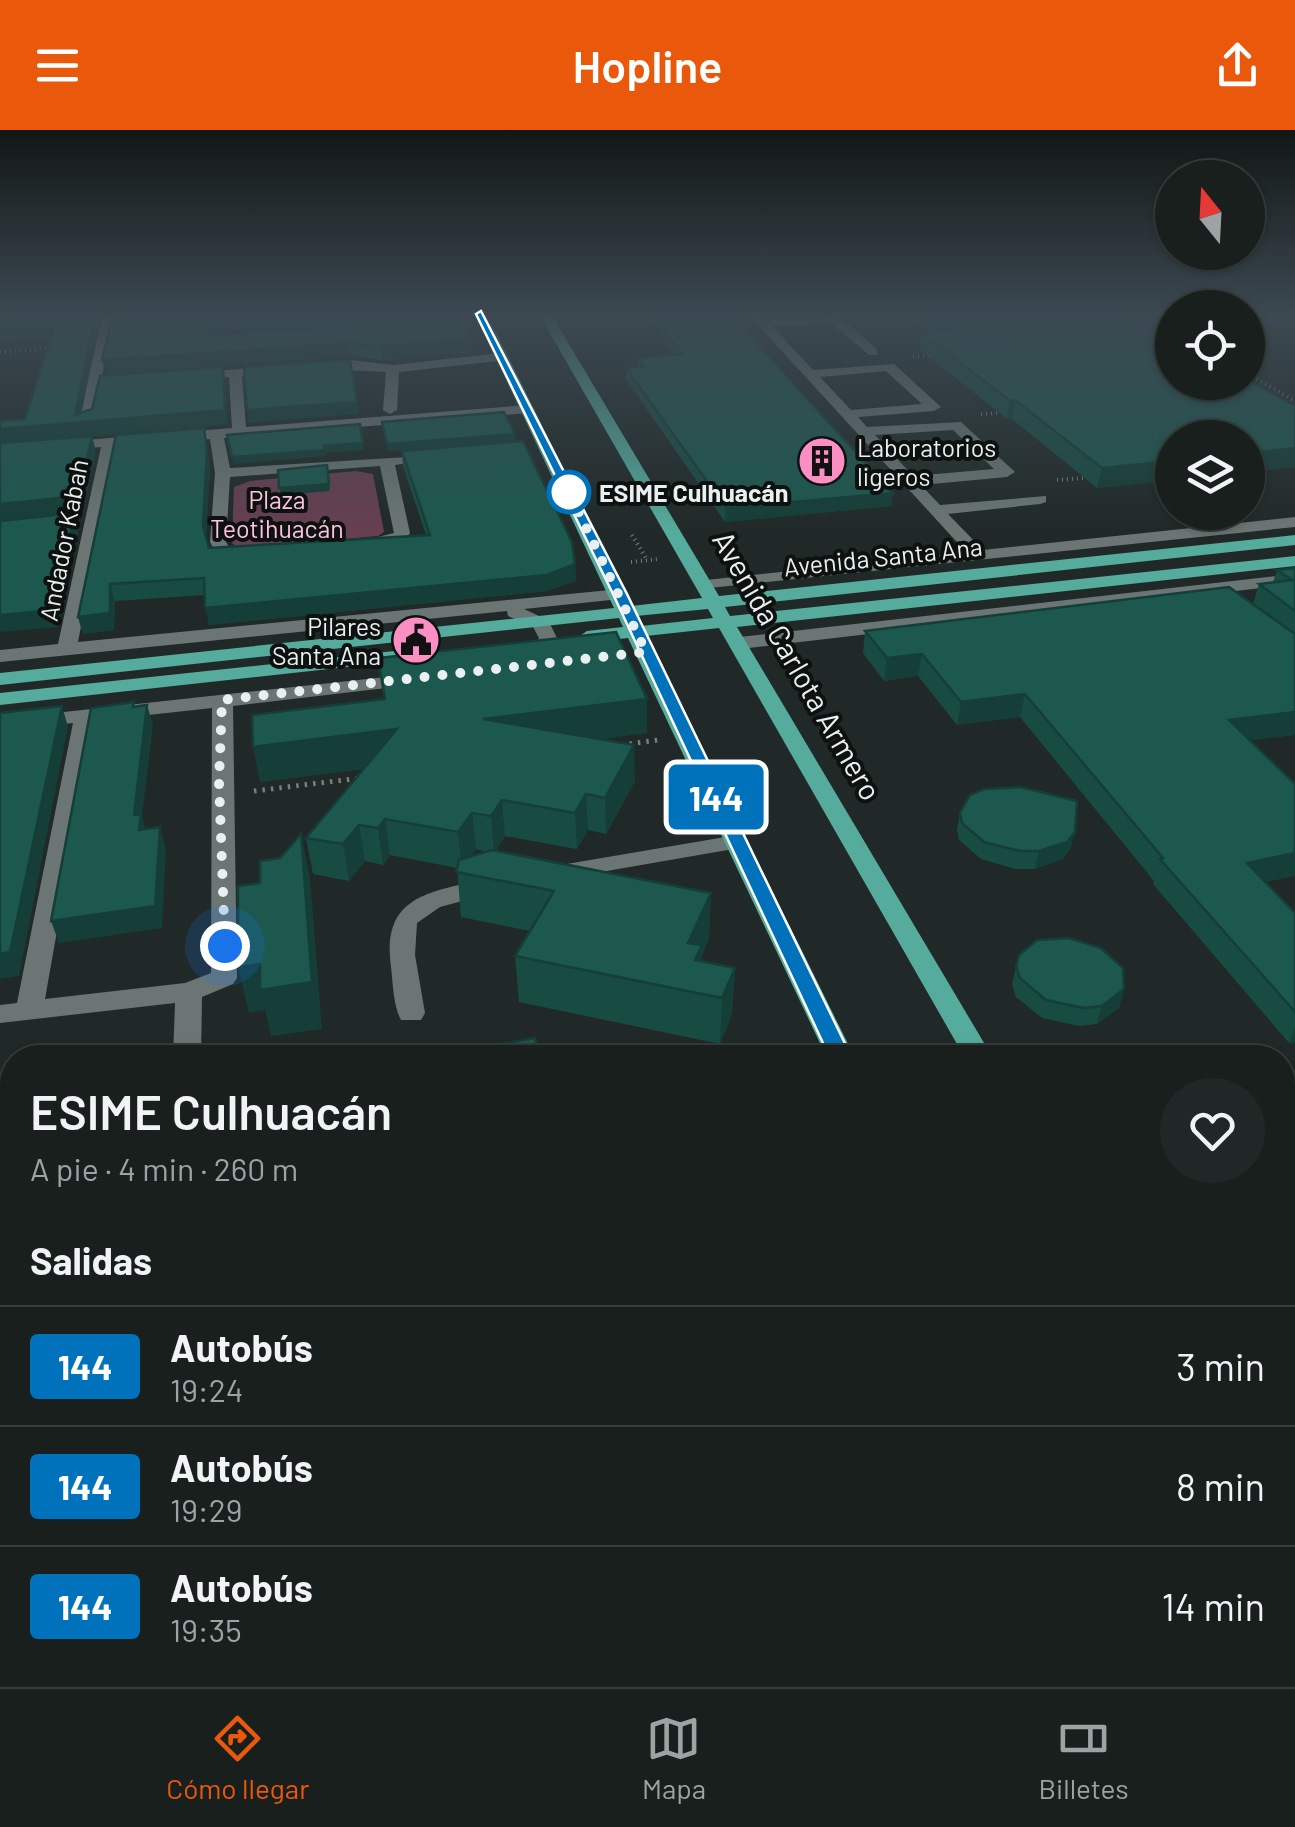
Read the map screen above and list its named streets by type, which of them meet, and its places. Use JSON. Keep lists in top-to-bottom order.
{
  "streets": {
    "main road": ["Avenida Santa Ana", "Avenida Carlota Armero"],
    "street": ["Andador Kabah"]
  },
  "crossings": [
    ["Avenida Santa Ana", "Avenida Carlota Armero"]
  ],
  "parks": ["Plaza Teotihuacán"],
  "places": {
    "building": ["Laboratorios ligeros"],
    "other": ["ESIME Culhuacán"],
    "public building": ["Pilares Santa Ana"]
  },
  "lines": ["bus line 144"],
  "north": "top",
  "page": {
    "header": "Hopline",
    "on_map": "144",
    "heading": [
      ["ESIME Culhuacán", "A pie · 4 min · 260 m"],
      "Salidas"
    ],
    "list": [
      {
        "mark": "144",
        "name": "Autobús",
        "note": "19:24",
        "value": "3 min"
      },
      {
        "mark": "144",
        "name": "Autobús",
        "note": "19:29",
        "value": "8 min"
      },
      {
        "mark": "144",
        "name": "Autobús",
        "note": "19:35",
        "value": "14 min"
      }
    ],
    "tabs": ["Cómo llegar", "Mapa", "Billetes"]
  }
}
